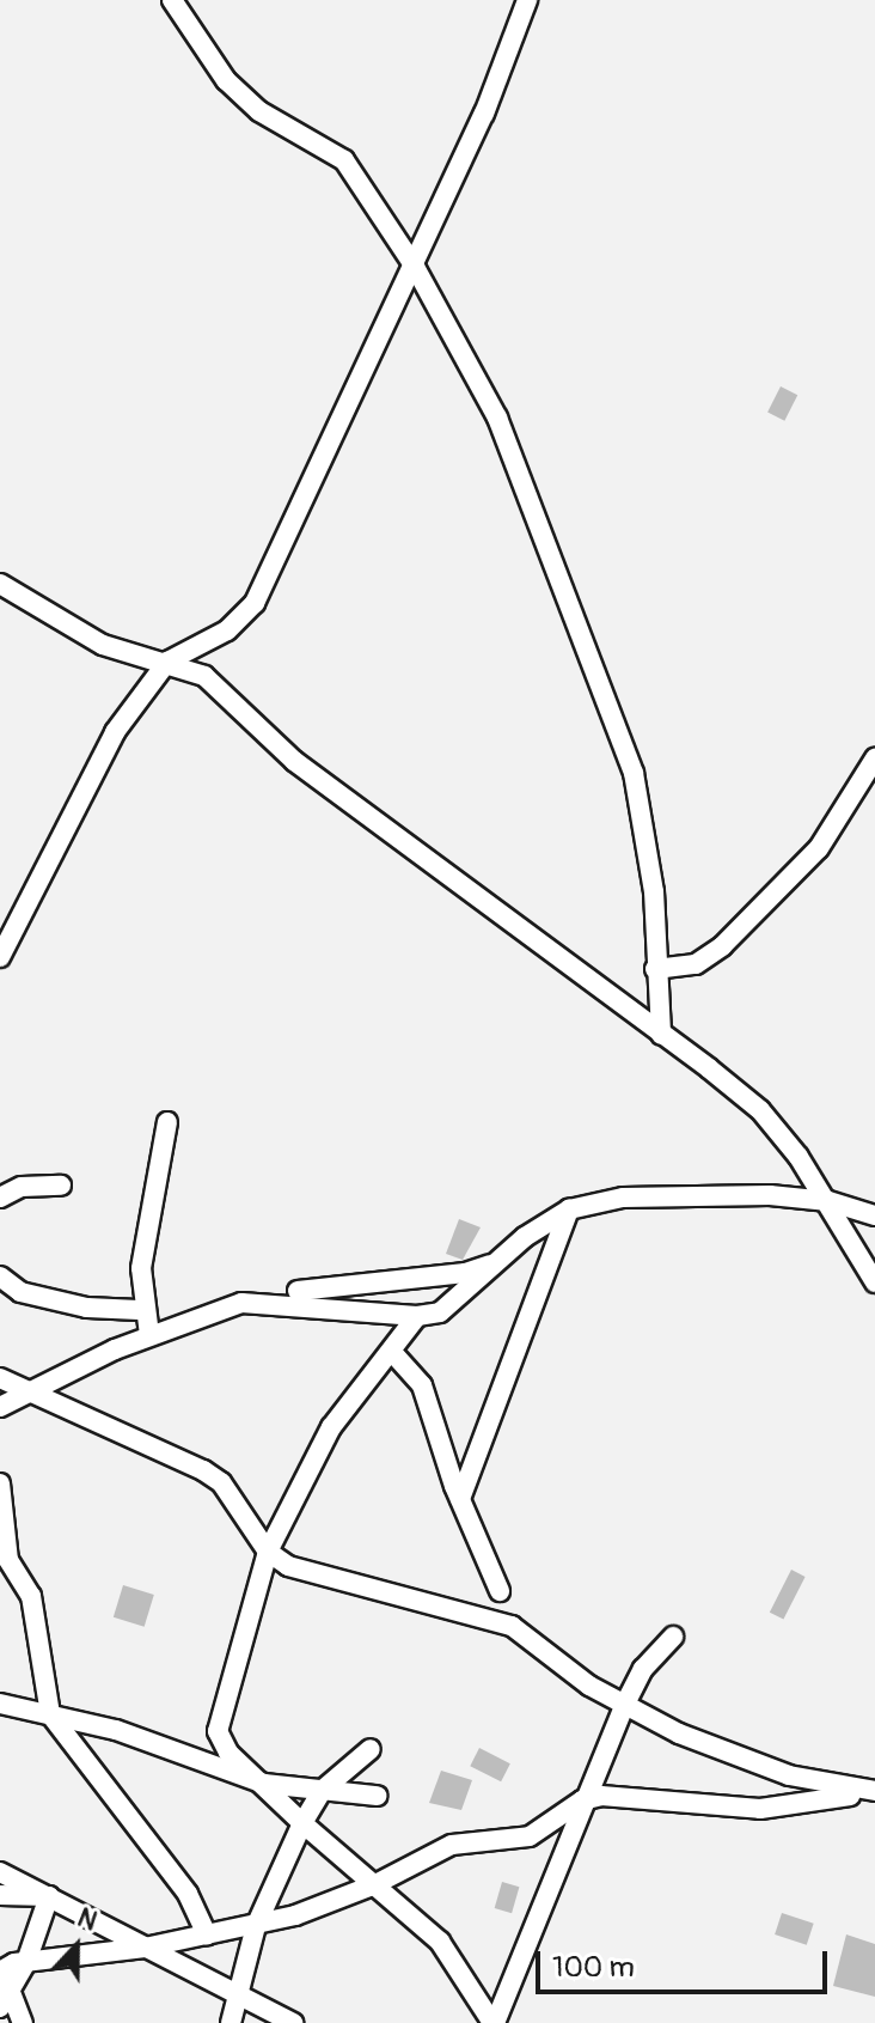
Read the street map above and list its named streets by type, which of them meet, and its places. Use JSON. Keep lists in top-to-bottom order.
{
  "scale_bar": "100 m",
  "north": "top"
}
